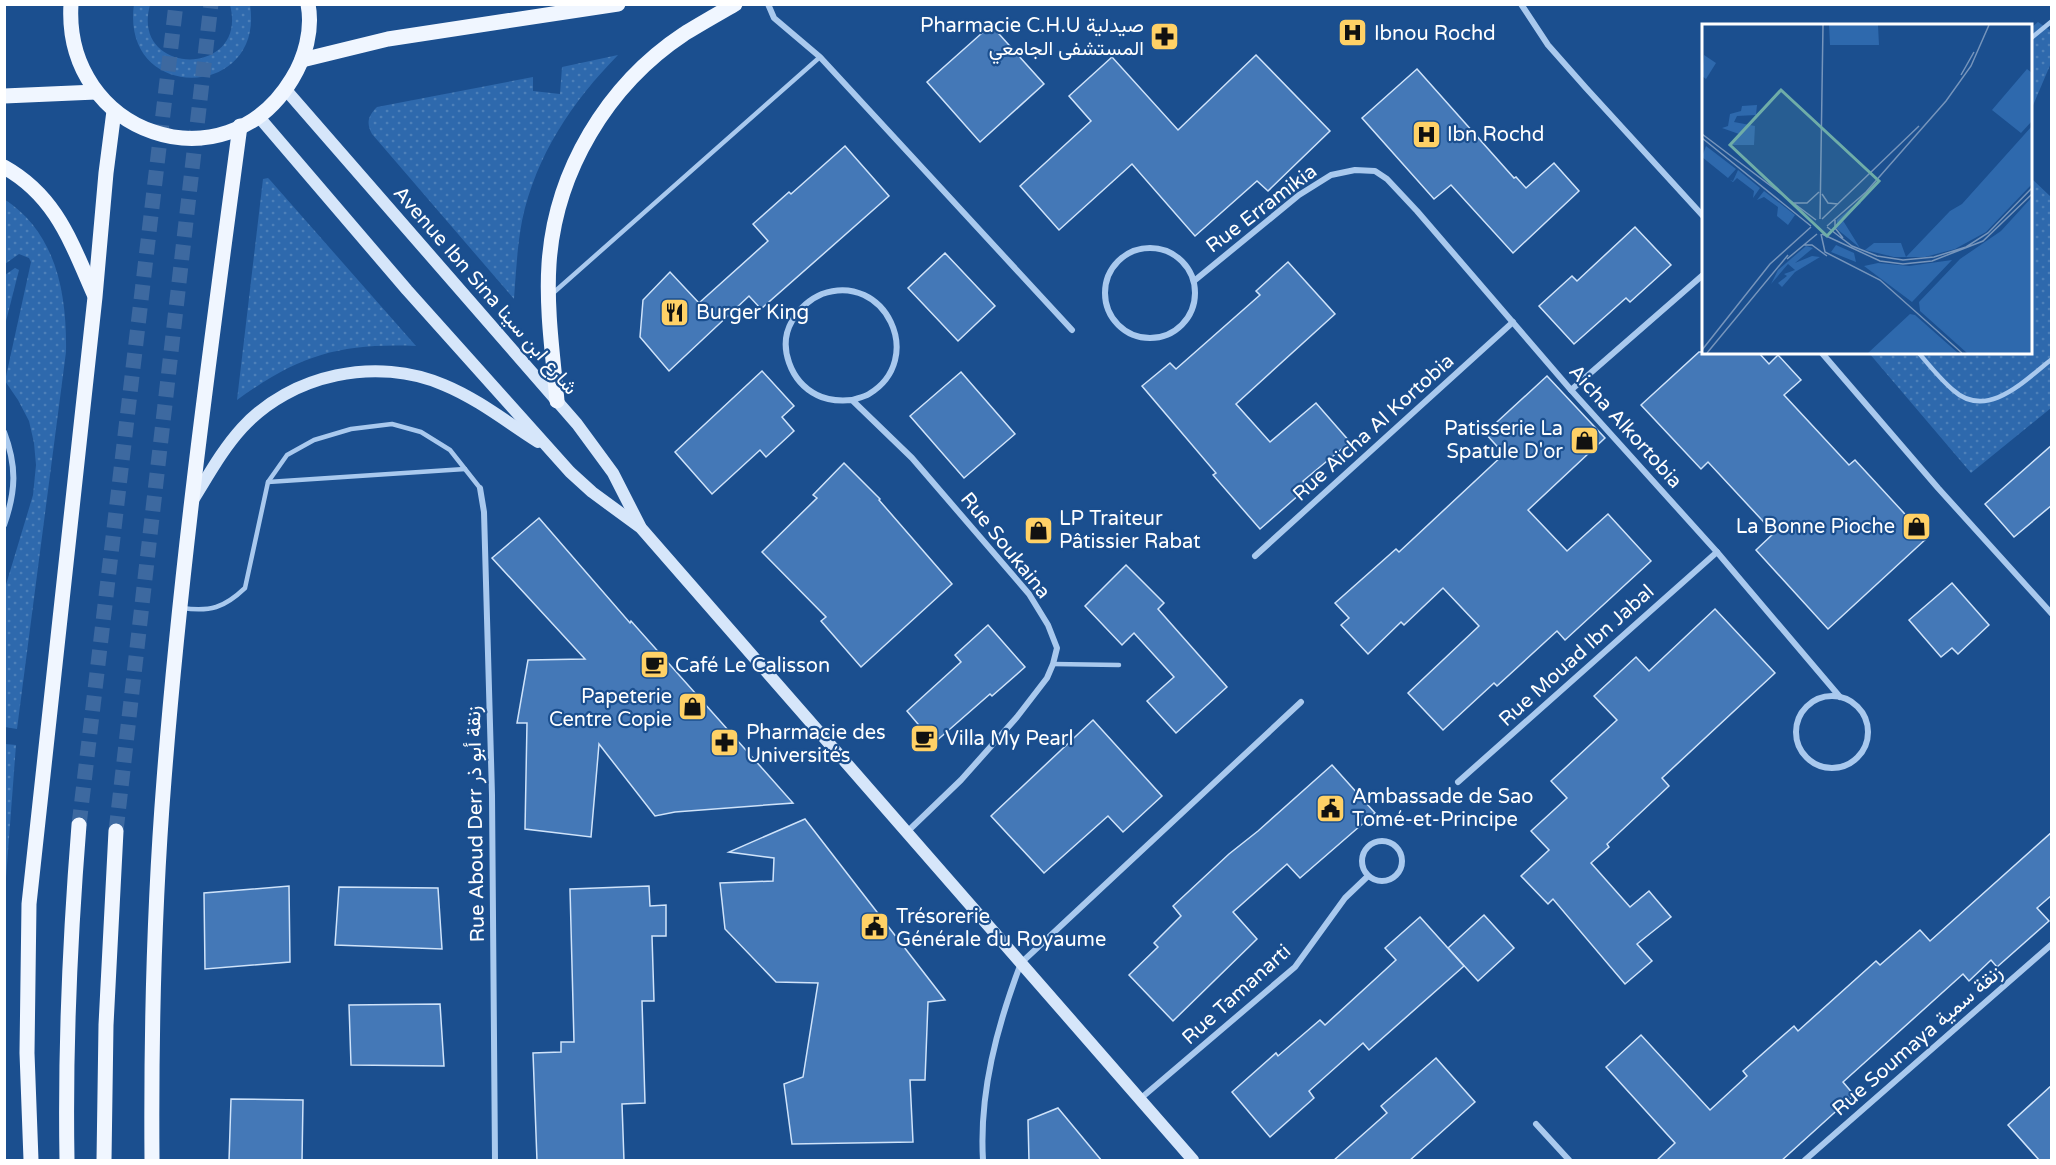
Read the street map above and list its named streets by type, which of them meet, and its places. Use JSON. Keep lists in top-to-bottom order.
{
  "streets": {
    "main road": ["Avenue Ibn Sina شارع ابن سينا"],
    "street": [
      "Rue Erramikia",
      "Aicha Alkortobia",
      "Rue Aicha Al Kortobia",
      "Rue Soukaina",
      "Rue Mouad Ibn Jabal",
      "Rue Aboud Derr زنقة أبو ذر",
      "Rue Tamanarti",
      "Rue Soumaya زنقة سمية"
    ]
  },
  "crossings": [
    ["Rue Erramikia", "Aicha Alkortobia"],
    ["Avenue Ibn Sina شارع ابن سينا", "Rue Tamanarti"],
    ["Aicha Alkortobia", "Rue Aicha Al Kortobia"],
    ["Aicha Alkortobia", "Rue Mouad Ibn Jabal"]
  ],
  "places": {
    "hospital": ["Ibnou Rochd", "Ibn Rochd"],
    "pharmacy": ["Pharmacie C.H.U صيدلية المستشفى الجامعي", "Pharmacie des Universités"],
    "restaurant": ["Burger King"],
    "shop": [
      "Patisserie La Spatule D'or",
      "La Bonne Pioche",
      "LP Traiteur Pâtissier Rabat",
      "Papeterie Centre Copie"
    ],
    "cafe": ["Café Le Calisson", "Villa My Pearl"],
    "public building": ["Ambassade de Sao Tomé-et-Principe", "Trésorerie Générale du Royaume"]
  }
}
